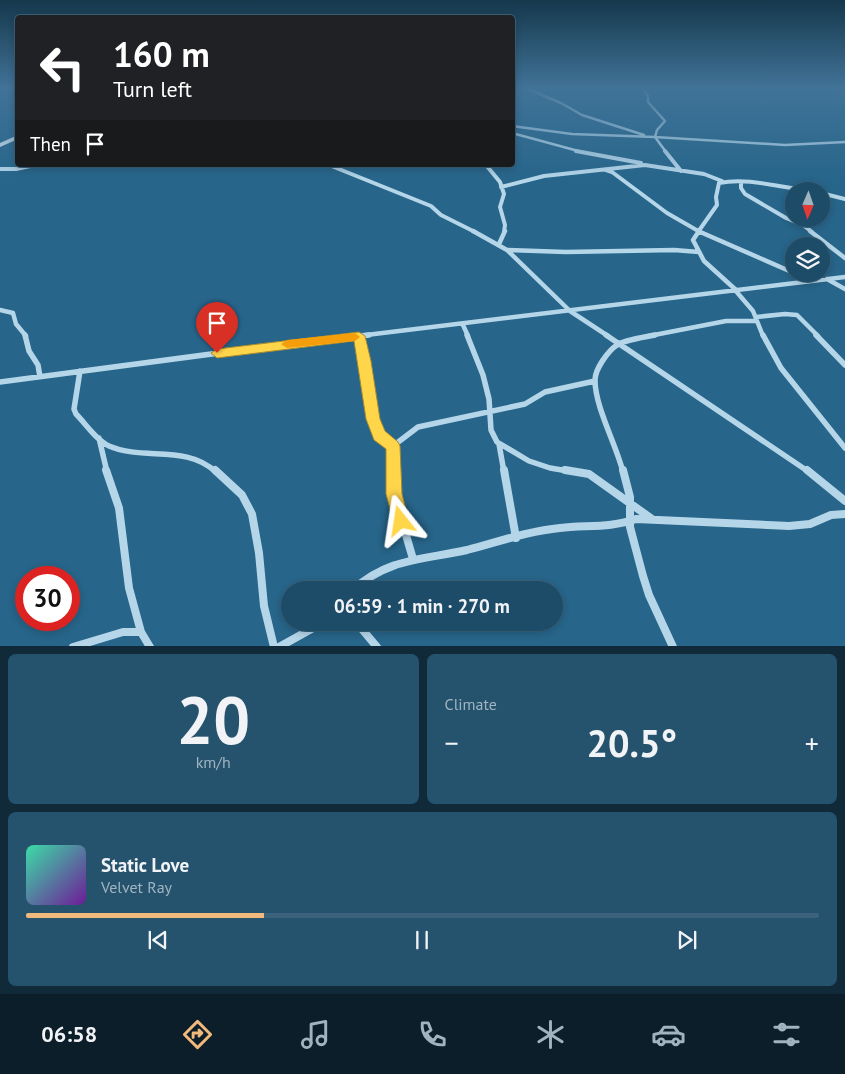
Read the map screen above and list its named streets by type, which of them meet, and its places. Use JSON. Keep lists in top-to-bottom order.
{
  "north": "bottom",
  "page": {
    "turn": ["160 m", "Turn left"],
    "then": "Then",
    "limit": "30",
    "trip": "06:59 · 1 min · 270 m",
    "tile": [
      ["20", "km/h"],
      "Climate"
    ],
    "heat": ["−", "20.5°", "+"],
    "song": ["Static Love", "Velvet Ray"],
    "tabs": "06:58"
  }
}
